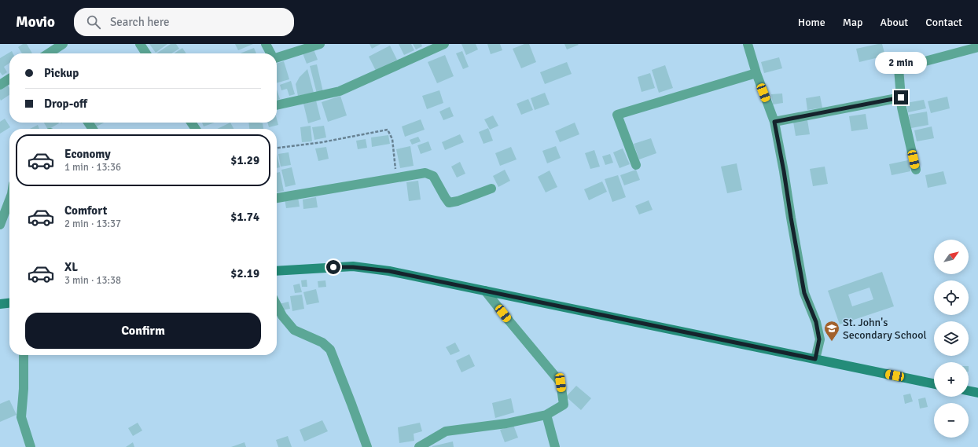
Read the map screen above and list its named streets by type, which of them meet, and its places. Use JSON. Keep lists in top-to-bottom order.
{
  "places": {
    "school or university": ["St. John's Secondary School"]
  },
  "north": "top right",
  "page": {
    "header": "Movio",
    "search": "Search here",
    "nav": [
      "Home",
      "Map",
      "About",
      "Contact"
    ],
    "bubble": "2 min",
    "banner": ["Pickup", "Drop-off"],
    "list": [
      {
        "name": "Economy",
        "note": "1 min · 13:36",
        "value": "$1.29"
      },
      {
        "name": "Comfort",
        "note": "2 min · 13:37",
        "value": "$1.74"
      },
      {
        "name": "XL",
        "note": "3 min · 13:38",
        "value": "$2.19"
      }
    ],
    "map_buttons": ["+", "−"],
    "buttons": "Confirm"
  }
}
